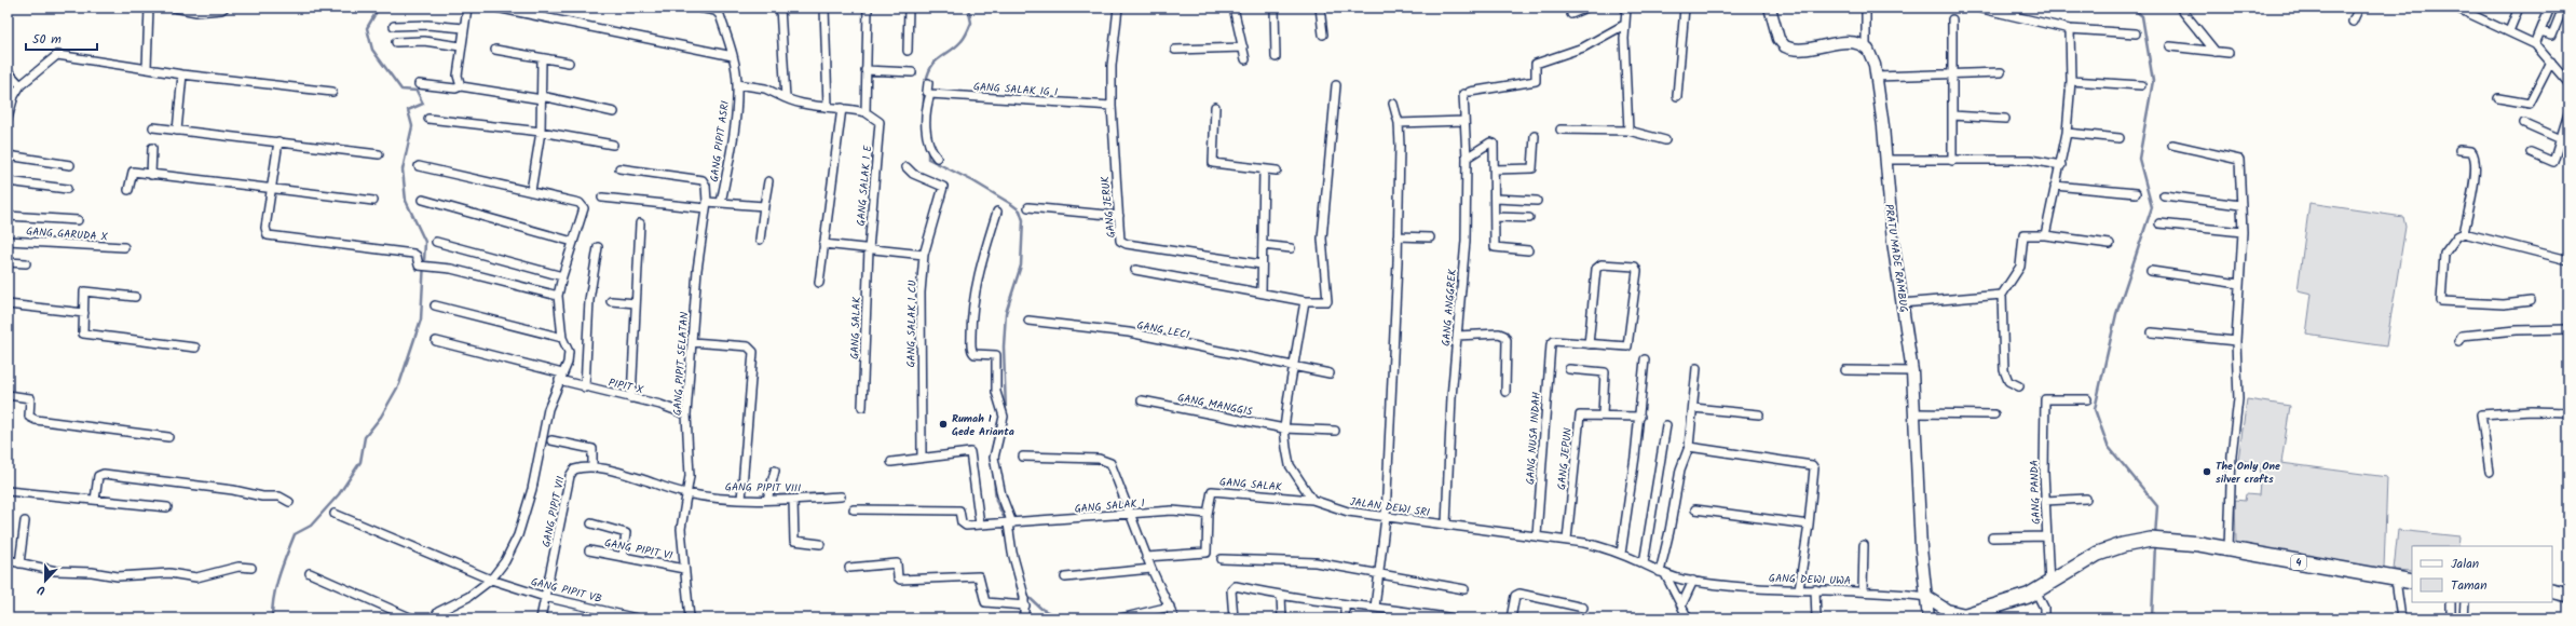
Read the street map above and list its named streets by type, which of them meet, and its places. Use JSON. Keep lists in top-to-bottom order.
{
  "streets": {
    "highway": ["4"],
    "street": [
      "GANG SALAK 1G I",
      "GANG PIPIT ASRI",
      "GANG SALAK 1 E",
      "GANG JERUK",
      "GANG GARUDA X",
      "PRATU MADE RAMBUG",
      "GANG ANGGREK",
      "GANG SALAK 1 CU",
      "GANG SALAK",
      "GANG LECI",
      "GANG PIPIT SELATAN",
      "PIPIT X",
      "GANG MANGGIS",
      "GANG NUSA INDAH",
      "GANG JEPUN",
      "GANG PIPIT VIII",
      "GANG PANDA",
      "GANG SALAK 1",
      "JALAN DEWI SRI",
      "GANG PIPIT VII",
      "GANG PIPIT VI",
      "GANG DEWI UWA",
      "GANG PIPIT VB"
    ]
  },
  "crossings": [
    ["GANG SALAK 1G I", "GANG JERUK"],
    ["GANG SALAK 1 E", "GANG SALAK"],
    ["PRATU MADE RAMBUG", "GANG DEWI UWA"],
    ["GANG ANGGREK", "JALAN DEWI SRI"],
    ["GANG SALAK", "GANG SALAK 1"],
    ["GANG SALAK", "JALAN DEWI SRI"],
    ["GANG PIPIT SELATAN", "PIPIT X"],
    ["GANG PIPIT SELATAN", "GANG PIPIT VIII"],
    ["GANG PIPIT SELATAN", "GANG PIPIT VII"],
    ["GANG PIPIT SELATAN", "GANG PIPIT VI"],
    ["GANG NUSA INDAH", "JALAN DEWI SRI"],
    ["GANG JEPUN", "JALAN DEWI SRI"],
    ["GANG PIPIT VIII", "GANG PIPIT VII"],
    ["GANG PANDA", "4"],
    ["JALAN DEWI SRI", "GANG DEWI UWA"],
    ["GANG PIPIT VII", "GANG PIPIT VB"]
  ],
  "places": ["Rumah I Gede Arianta", "The Only One silver crafts"],
  "legend": ["Jalan", "Taman"],
  "scale_bar": "50 m",
  "north": "bottom"
}
